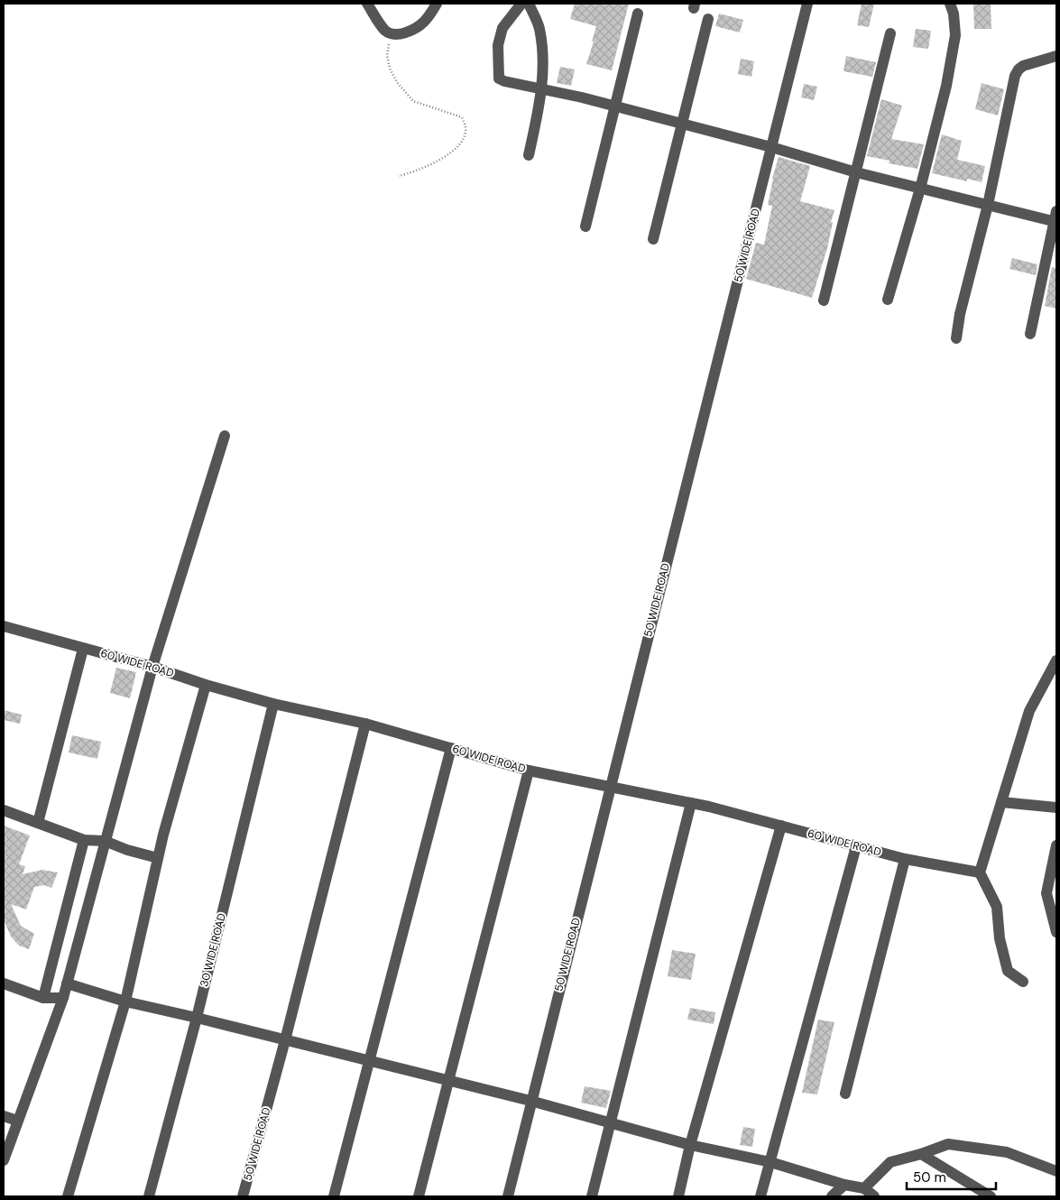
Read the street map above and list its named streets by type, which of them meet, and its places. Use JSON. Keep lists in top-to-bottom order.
{
  "streets": {
    "street": ["50 WIDE ROAD", "60 WIDE ROAD", "30 WIDE ROAD"]
  },
  "crossings": [
    ["50 WIDE ROAD", "60 WIDE ROAD"],
    ["60 WIDE ROAD", "30 WIDE ROAD"]
  ],
  "scale_bar": "50 m"
}
